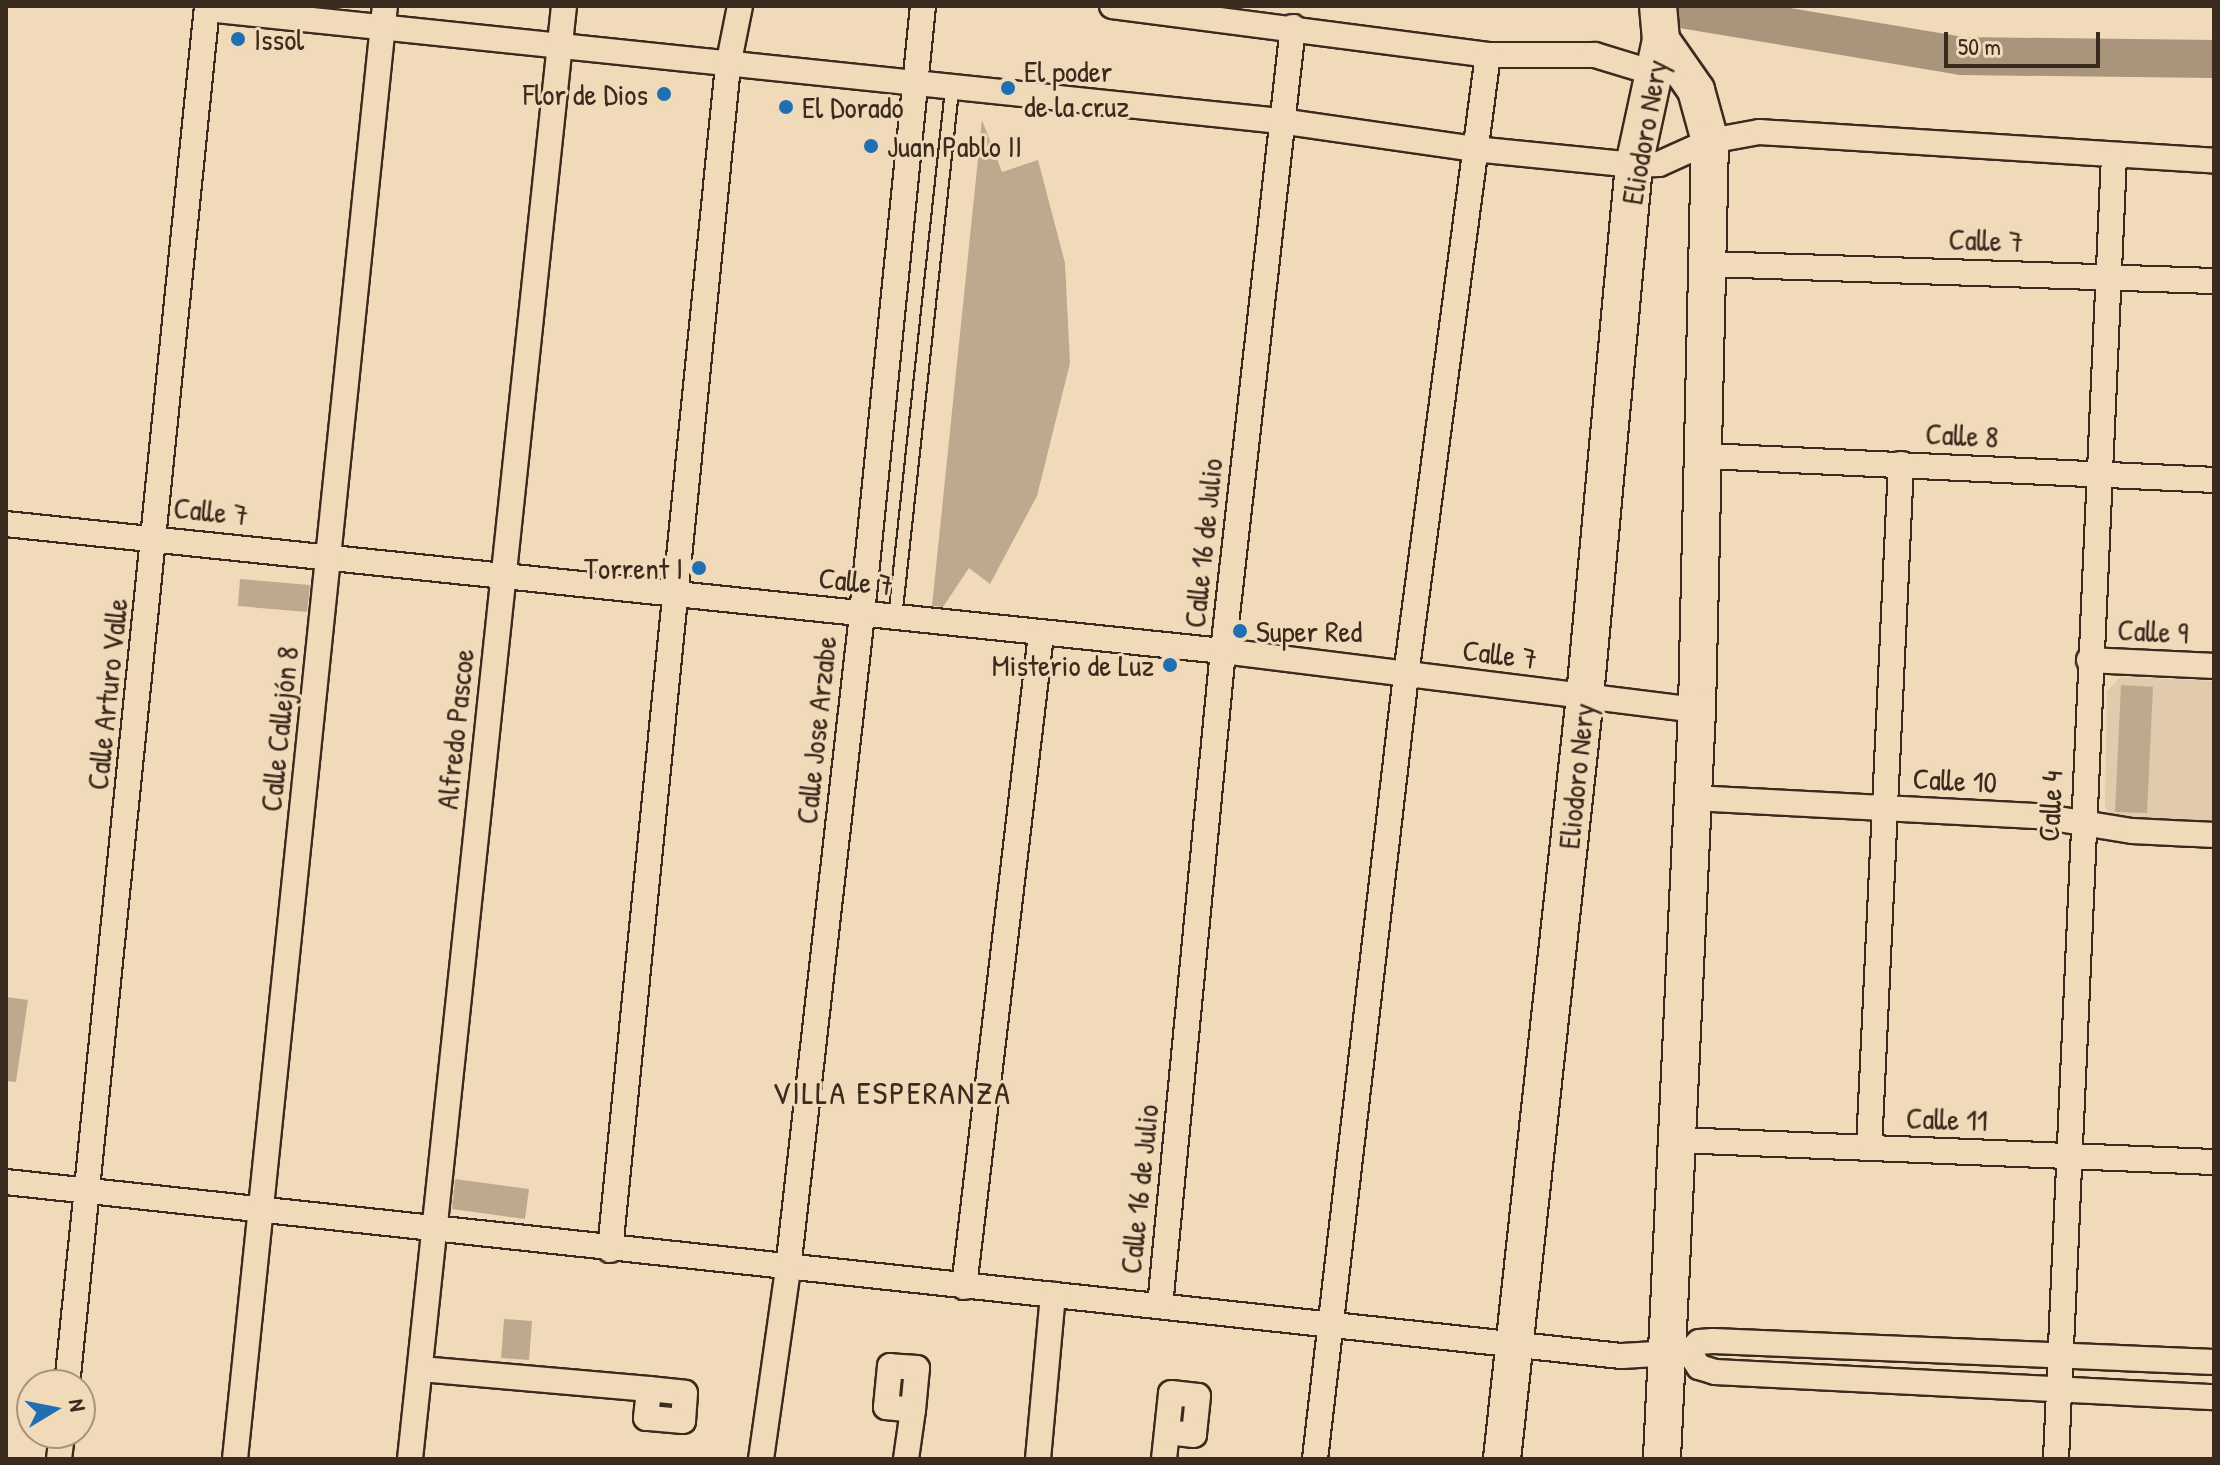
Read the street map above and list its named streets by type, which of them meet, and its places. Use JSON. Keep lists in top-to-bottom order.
{
  "streets": {
    "street": [
      "Eliodoro Nery",
      "Calle 7",
      "Calle 8",
      "Calle 16 de Julio",
      "Calle 9",
      "Calle Arturo Valle",
      "Calle Callejón 8",
      "Alfredo Pascoe",
      "Calle Jose Arzabe",
      "Calle 10",
      "Calle 4",
      "Calle 11"
    ]
  },
  "crossings": [
    ["Eliodoro Nery", "Calle 7"],
    ["Eliodoro Nery", "Calle 8"],
    ["Eliodoro Nery", "Calle 10"],
    ["Eliodoro Nery", "Calle 11"],
    ["Calle 7", "Calle 16 de Julio"],
    ["Calle 7", "Calle Arturo Valle"],
    ["Calle 7", "Calle Callejón 8"],
    ["Calle 7", "Alfredo Pascoe"],
    ["Calle 7", "Calle Jose Arzabe"],
    ["Calle 7", "Calle 4"],
    ["Calle 8", "Calle 4"],
    ["Calle 9", "Calle 4"],
    ["Calle 10", "Calle 4"],
    ["Calle 4", "Calle 11"]
  ],
  "districts": ["VILLA ESPERANZA"],
  "places": [
    "Issol",
    "El poder de la cruz",
    "Flor de Dios",
    "El Dorado",
    "Juan Pablo II",
    "Torrent I",
    "Super Red",
    "Misterio de Luz"
  ],
  "scale_bar": "50 m",
  "north": "right"
}
